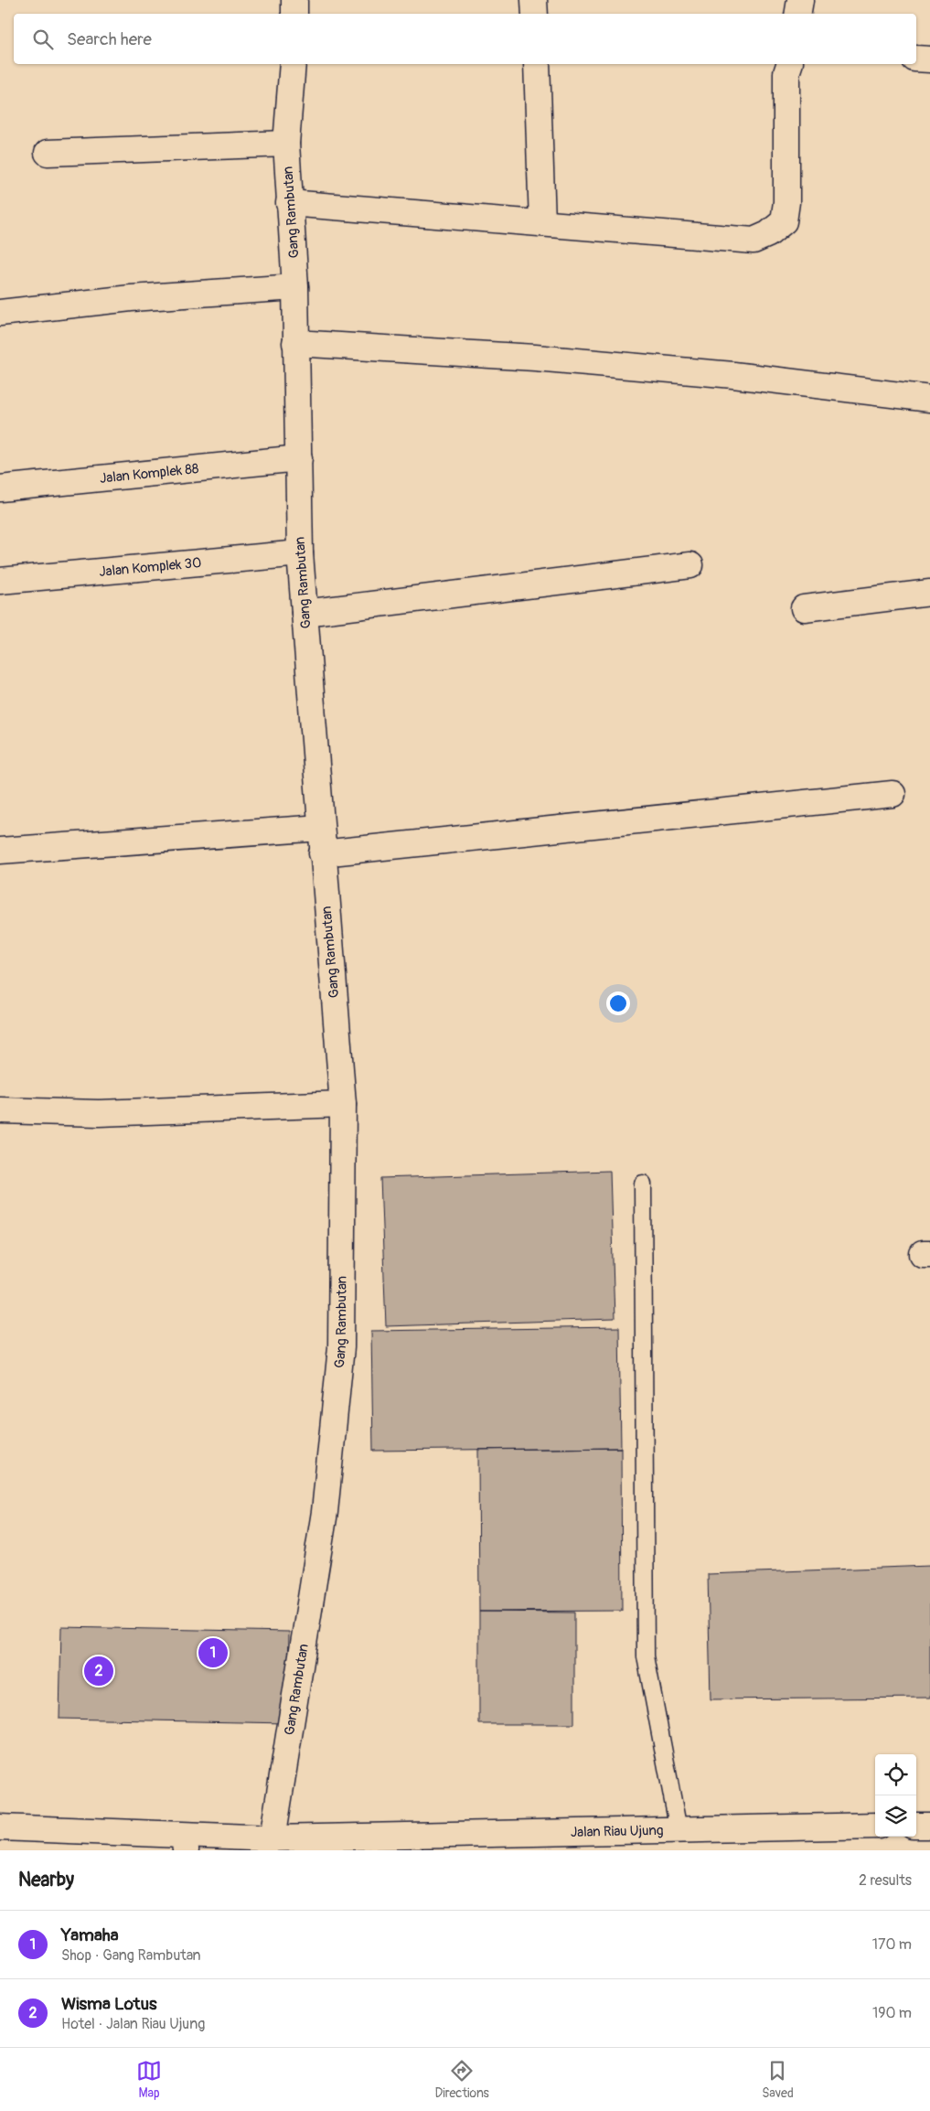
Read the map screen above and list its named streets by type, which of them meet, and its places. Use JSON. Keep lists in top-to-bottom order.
{
  "streets": {
    "street": [
      "Gang Rambutan",
      "Jalan Komplek 88",
      "Jalan Komplek 30",
      "Jalan Riau Ujung"
    ]
  },
  "crossings": [
    ["Gang Rambutan", "Jalan Komplek 88"],
    ["Gang Rambutan", "Jalan Komplek 30"],
    ["Gang Rambutan", "Jalan Riau Ujung"]
  ],
  "page": {
    "search": "Search here",
    "pins": ["1", "2"],
    "heading": ["Nearby", "2 results"],
    "list": [
      {
        "mark": "1",
        "name": "Yamaha",
        "note": "Shop · Gang Rambutan",
        "value": "170 m"
      },
      {
        "mark": "2",
        "name": "Wisma Lotus",
        "note": "Hotel · Jalan Riau Ujung",
        "value": "190 m"
      }
    ],
    "nav": ["Map", "Directions", "Saved"]
  }
}
